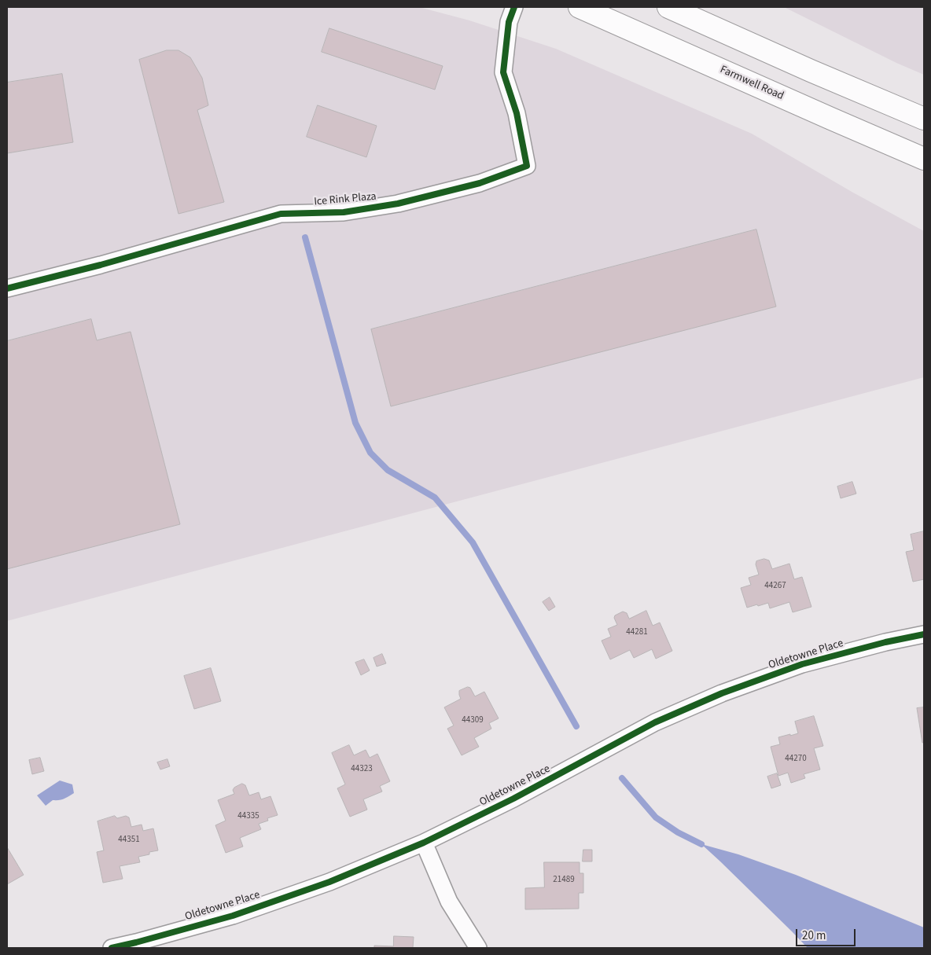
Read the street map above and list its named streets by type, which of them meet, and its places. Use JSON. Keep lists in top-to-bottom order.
{
  "streets": {
    "main road": ["Farmwell Road"],
    "street": ["Ice Rink Plaza", "Oldetowne Place"]
  },
  "house_numbers": [
    "44267",
    "44281",
    "44309",
    "44270",
    "44323",
    "44335",
    "44351",
    "21489"
  ],
  "scale_bar": "20 m"
}
